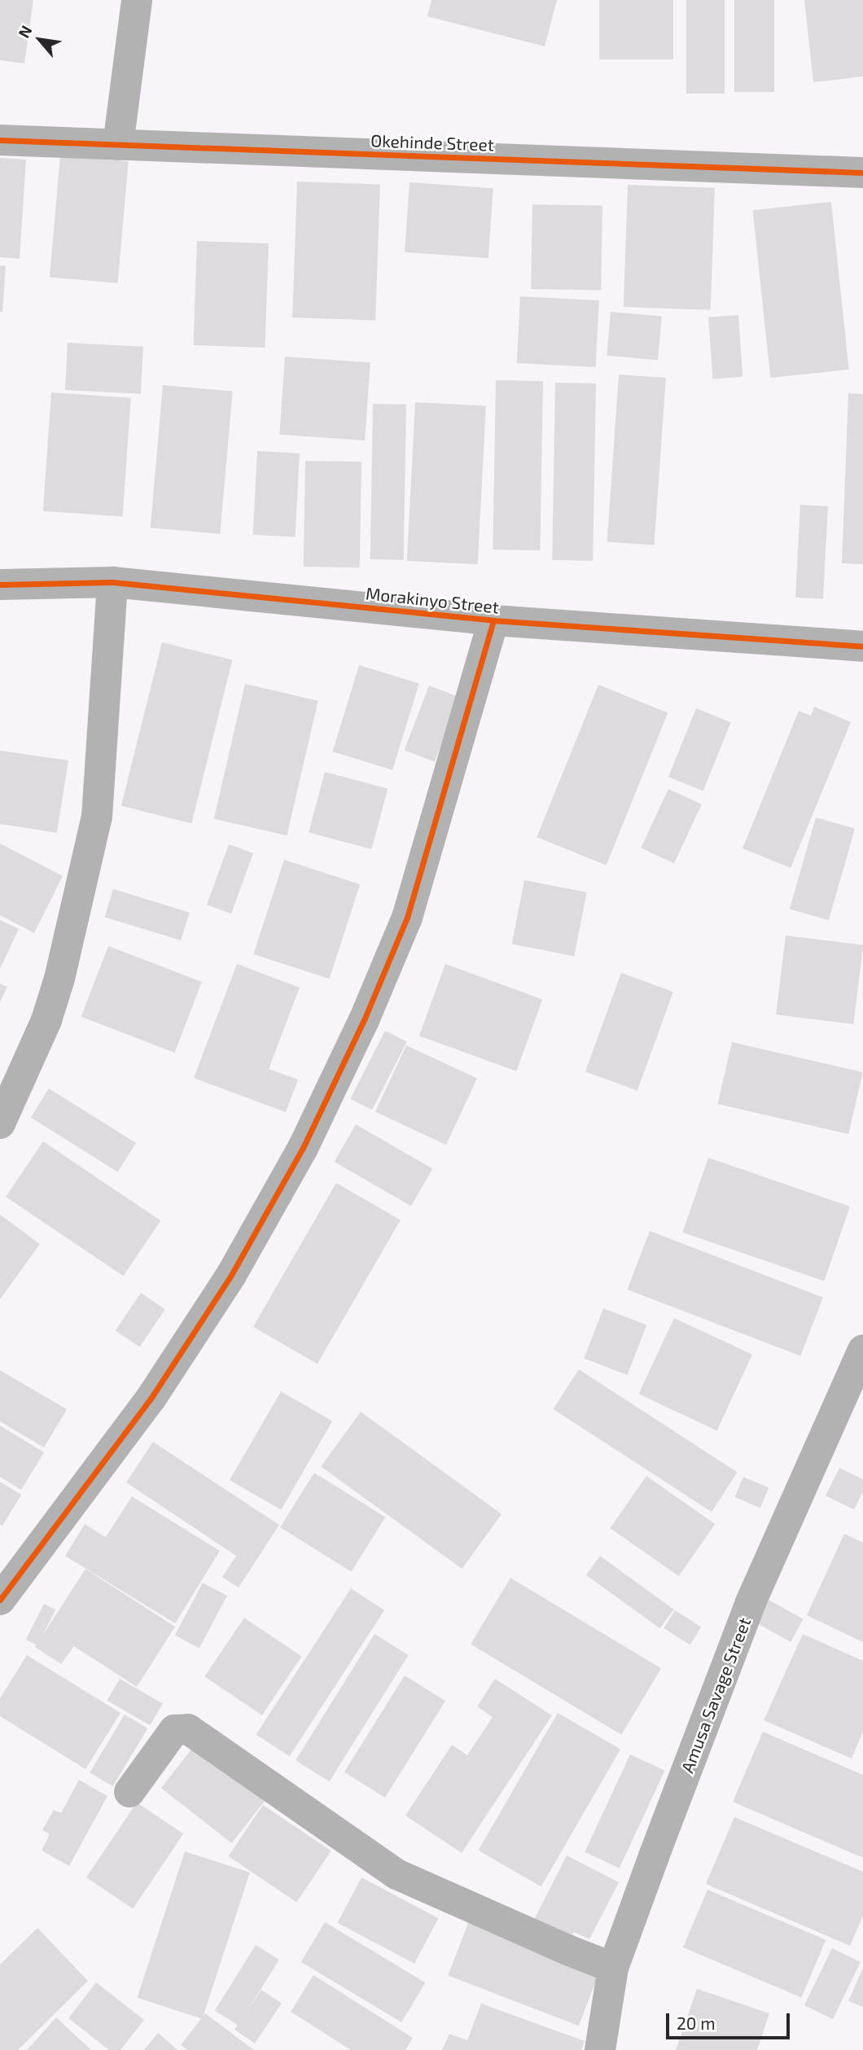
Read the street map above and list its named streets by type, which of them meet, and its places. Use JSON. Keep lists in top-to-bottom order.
{
  "streets": {
    "street": ["Okehinde Street", "Morakinyo Street", "Amusa Savage Street"]
  },
  "scale_bar": "20 m",
  "north": "top left"
}
